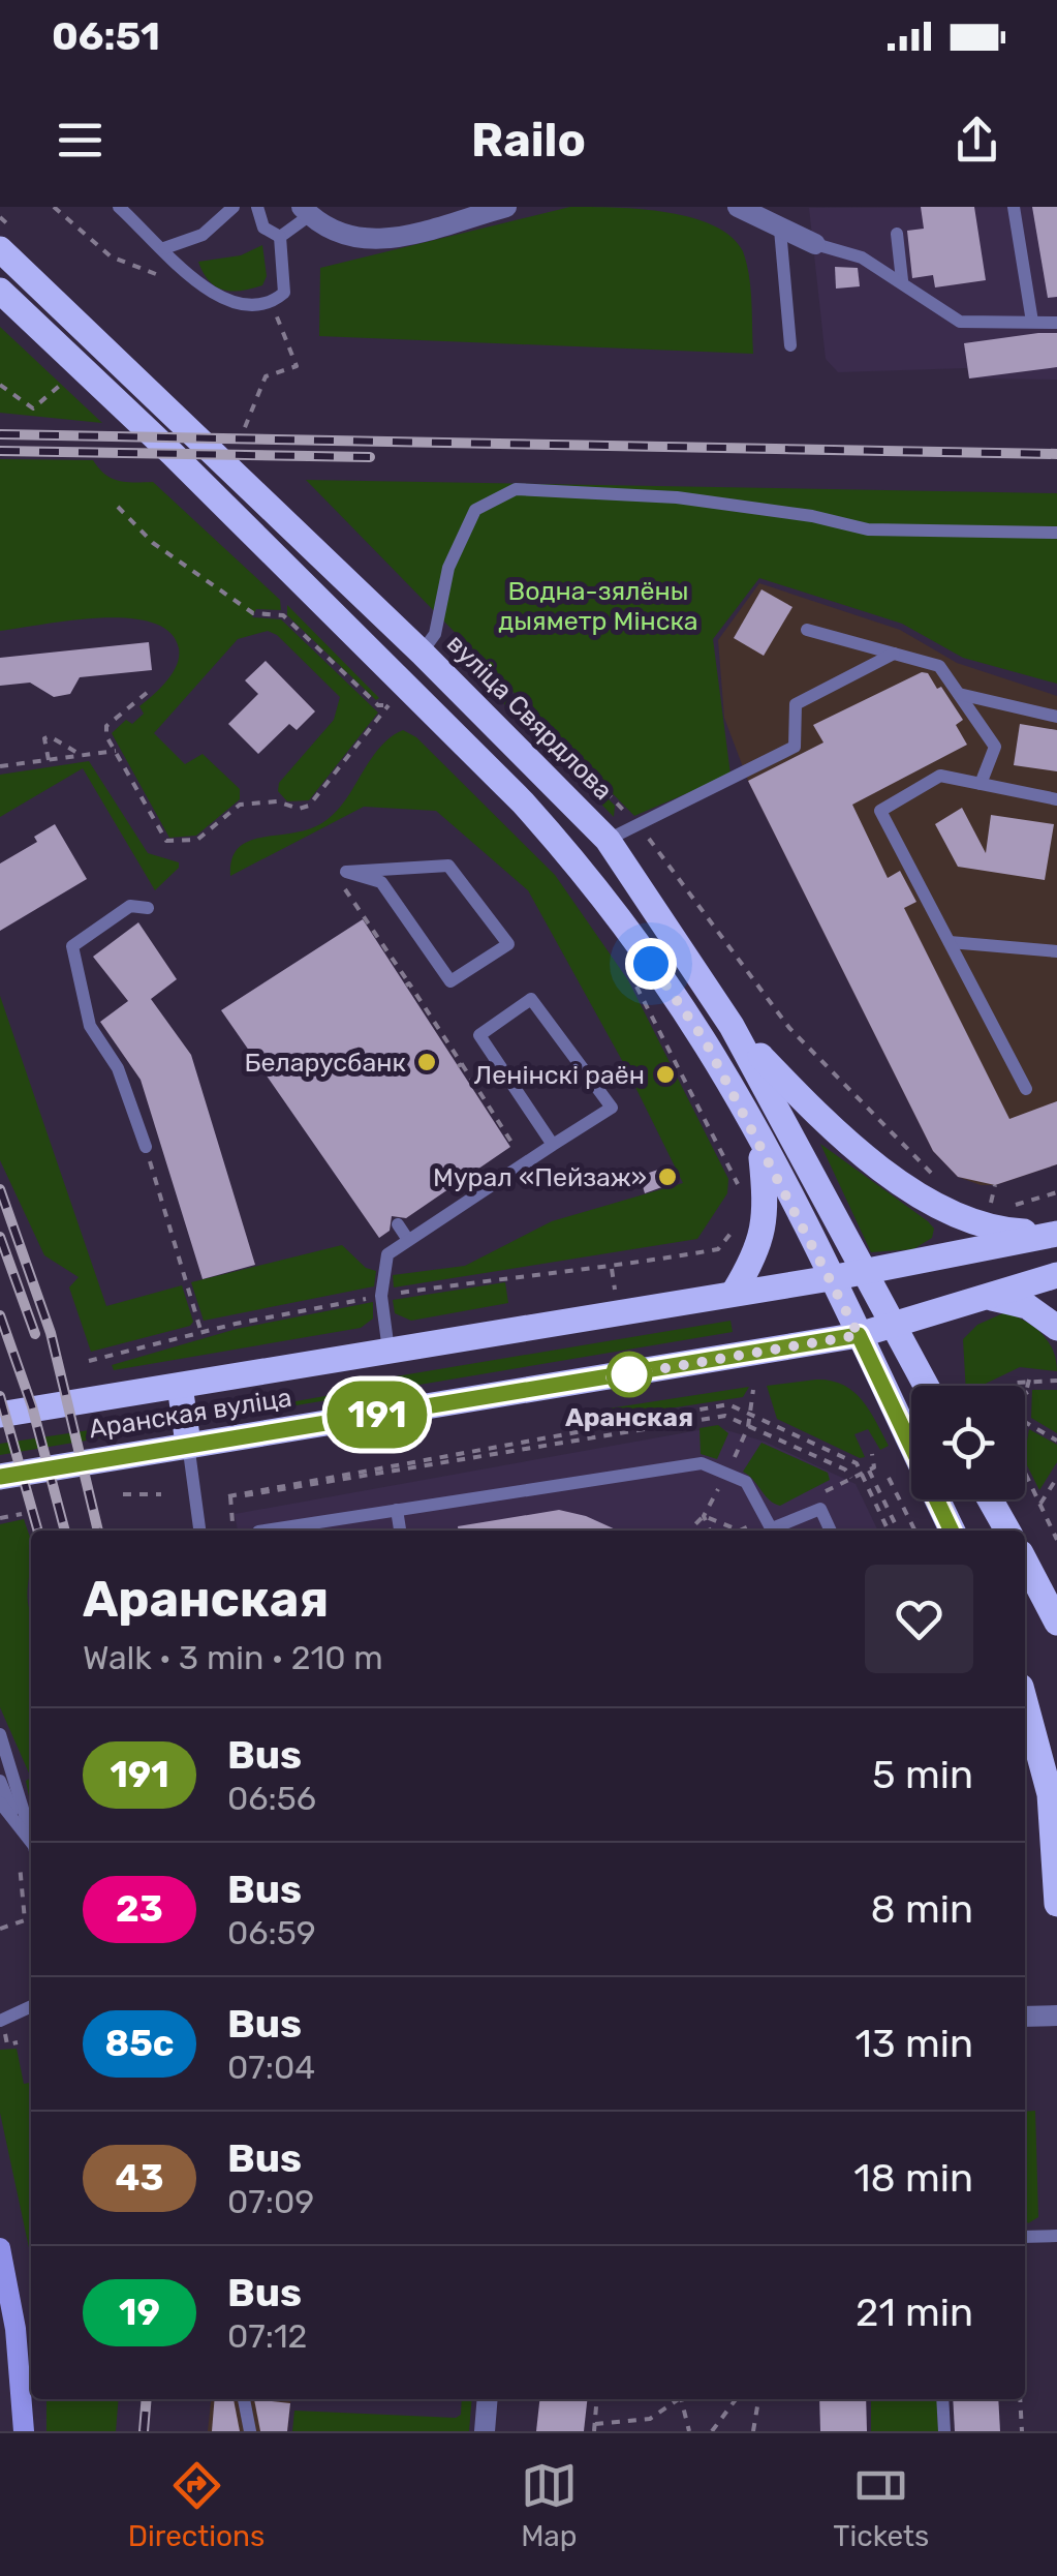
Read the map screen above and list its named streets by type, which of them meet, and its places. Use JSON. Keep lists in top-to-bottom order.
{
  "streets": {
    "main road": ["вуліца Свярдлова", "Аранская вуліца"]
  },
  "crossings": [
    ["вуліца Свярдлова", "Аранская вуліца"]
  ],
  "parks": ["Водна-зялёны дыяметр Мінска"],
  "places": [
    "Беларусбанк",
    "Ленінскі раён",
    "Мурал «Пейзаж»",
    "Аранская"
  ],
  "lines": ["bus line 191"],
  "page": {
    "status": "06:51",
    "header": "Railo",
    "on_map": "191",
    "heading": ["Аранская", "Walk · 3 min · 210 m"],
    "list": [
      {
        "mark": "191",
        "name": "Bus",
        "note": "06:56",
        "value": "5 min"
      },
      {
        "mark": "23",
        "name": "Bus",
        "note": "06:59",
        "value": "8 min"
      },
      {
        "mark": "85с",
        "name": "Bus",
        "note": "07:04",
        "value": "13 min"
      },
      {
        "mark": "43",
        "name": "Bus",
        "note": "07:09",
        "value": "18 min"
      },
      {
        "mark": "19",
        "name": "Bus",
        "note": "07:12",
        "value": "21 min"
      }
    ],
    "tabs": ["Directions", "Map", "Tickets"]
  }
}
